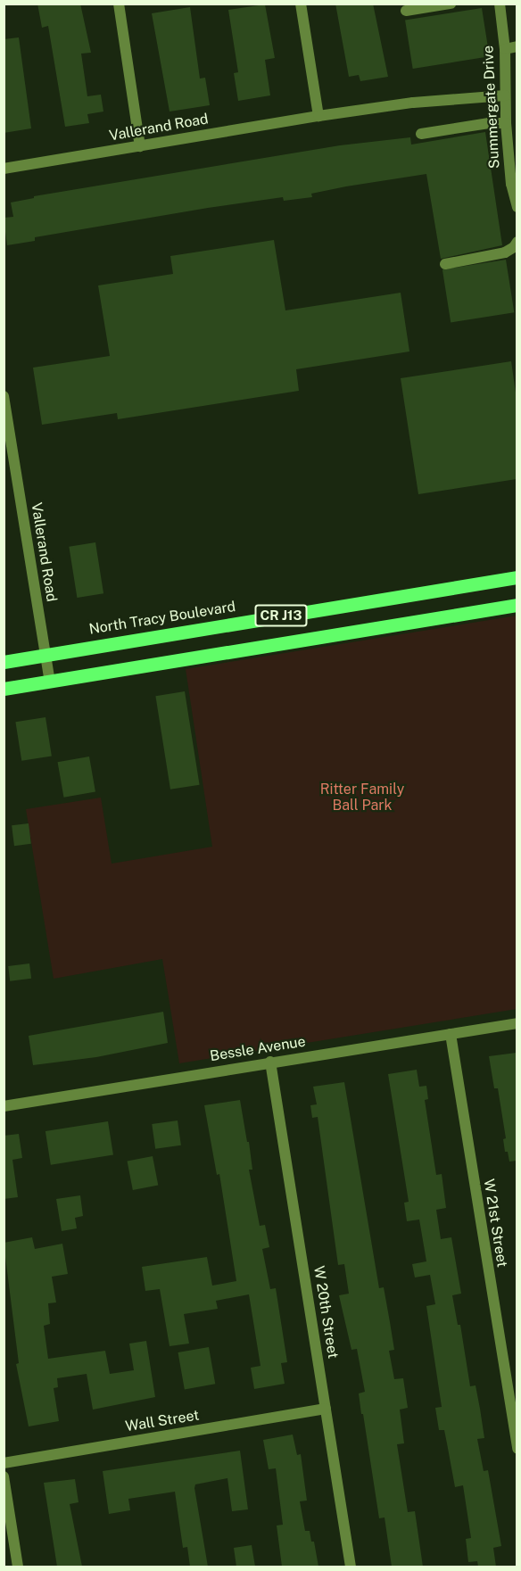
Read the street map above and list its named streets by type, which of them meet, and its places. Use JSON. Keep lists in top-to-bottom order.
{
  "streets": {
    "main road": ["CR J13", "North Tracy Boulevard"],
    "street": [
      "Summergate Drive",
      "Vallerand Road",
      "Bessle Avenue",
      "W 21st Street",
      "W 20th Street",
      "Wall Street"
    ]
  },
  "crossings": [
    ["Summergate Drive", "Vallerand Road"],
    ["Vallerand Road", "CR J13"],
    ["Vallerand Road", "North Tracy Boulevard"],
    ["Bessle Avenue", "W 21st Street"],
    ["Bessle Avenue", "W 20th Street"],
    ["W 20th Street", "Wall Street"]
  ],
  "parks": ["Ritter Family Ball Park"]
}
